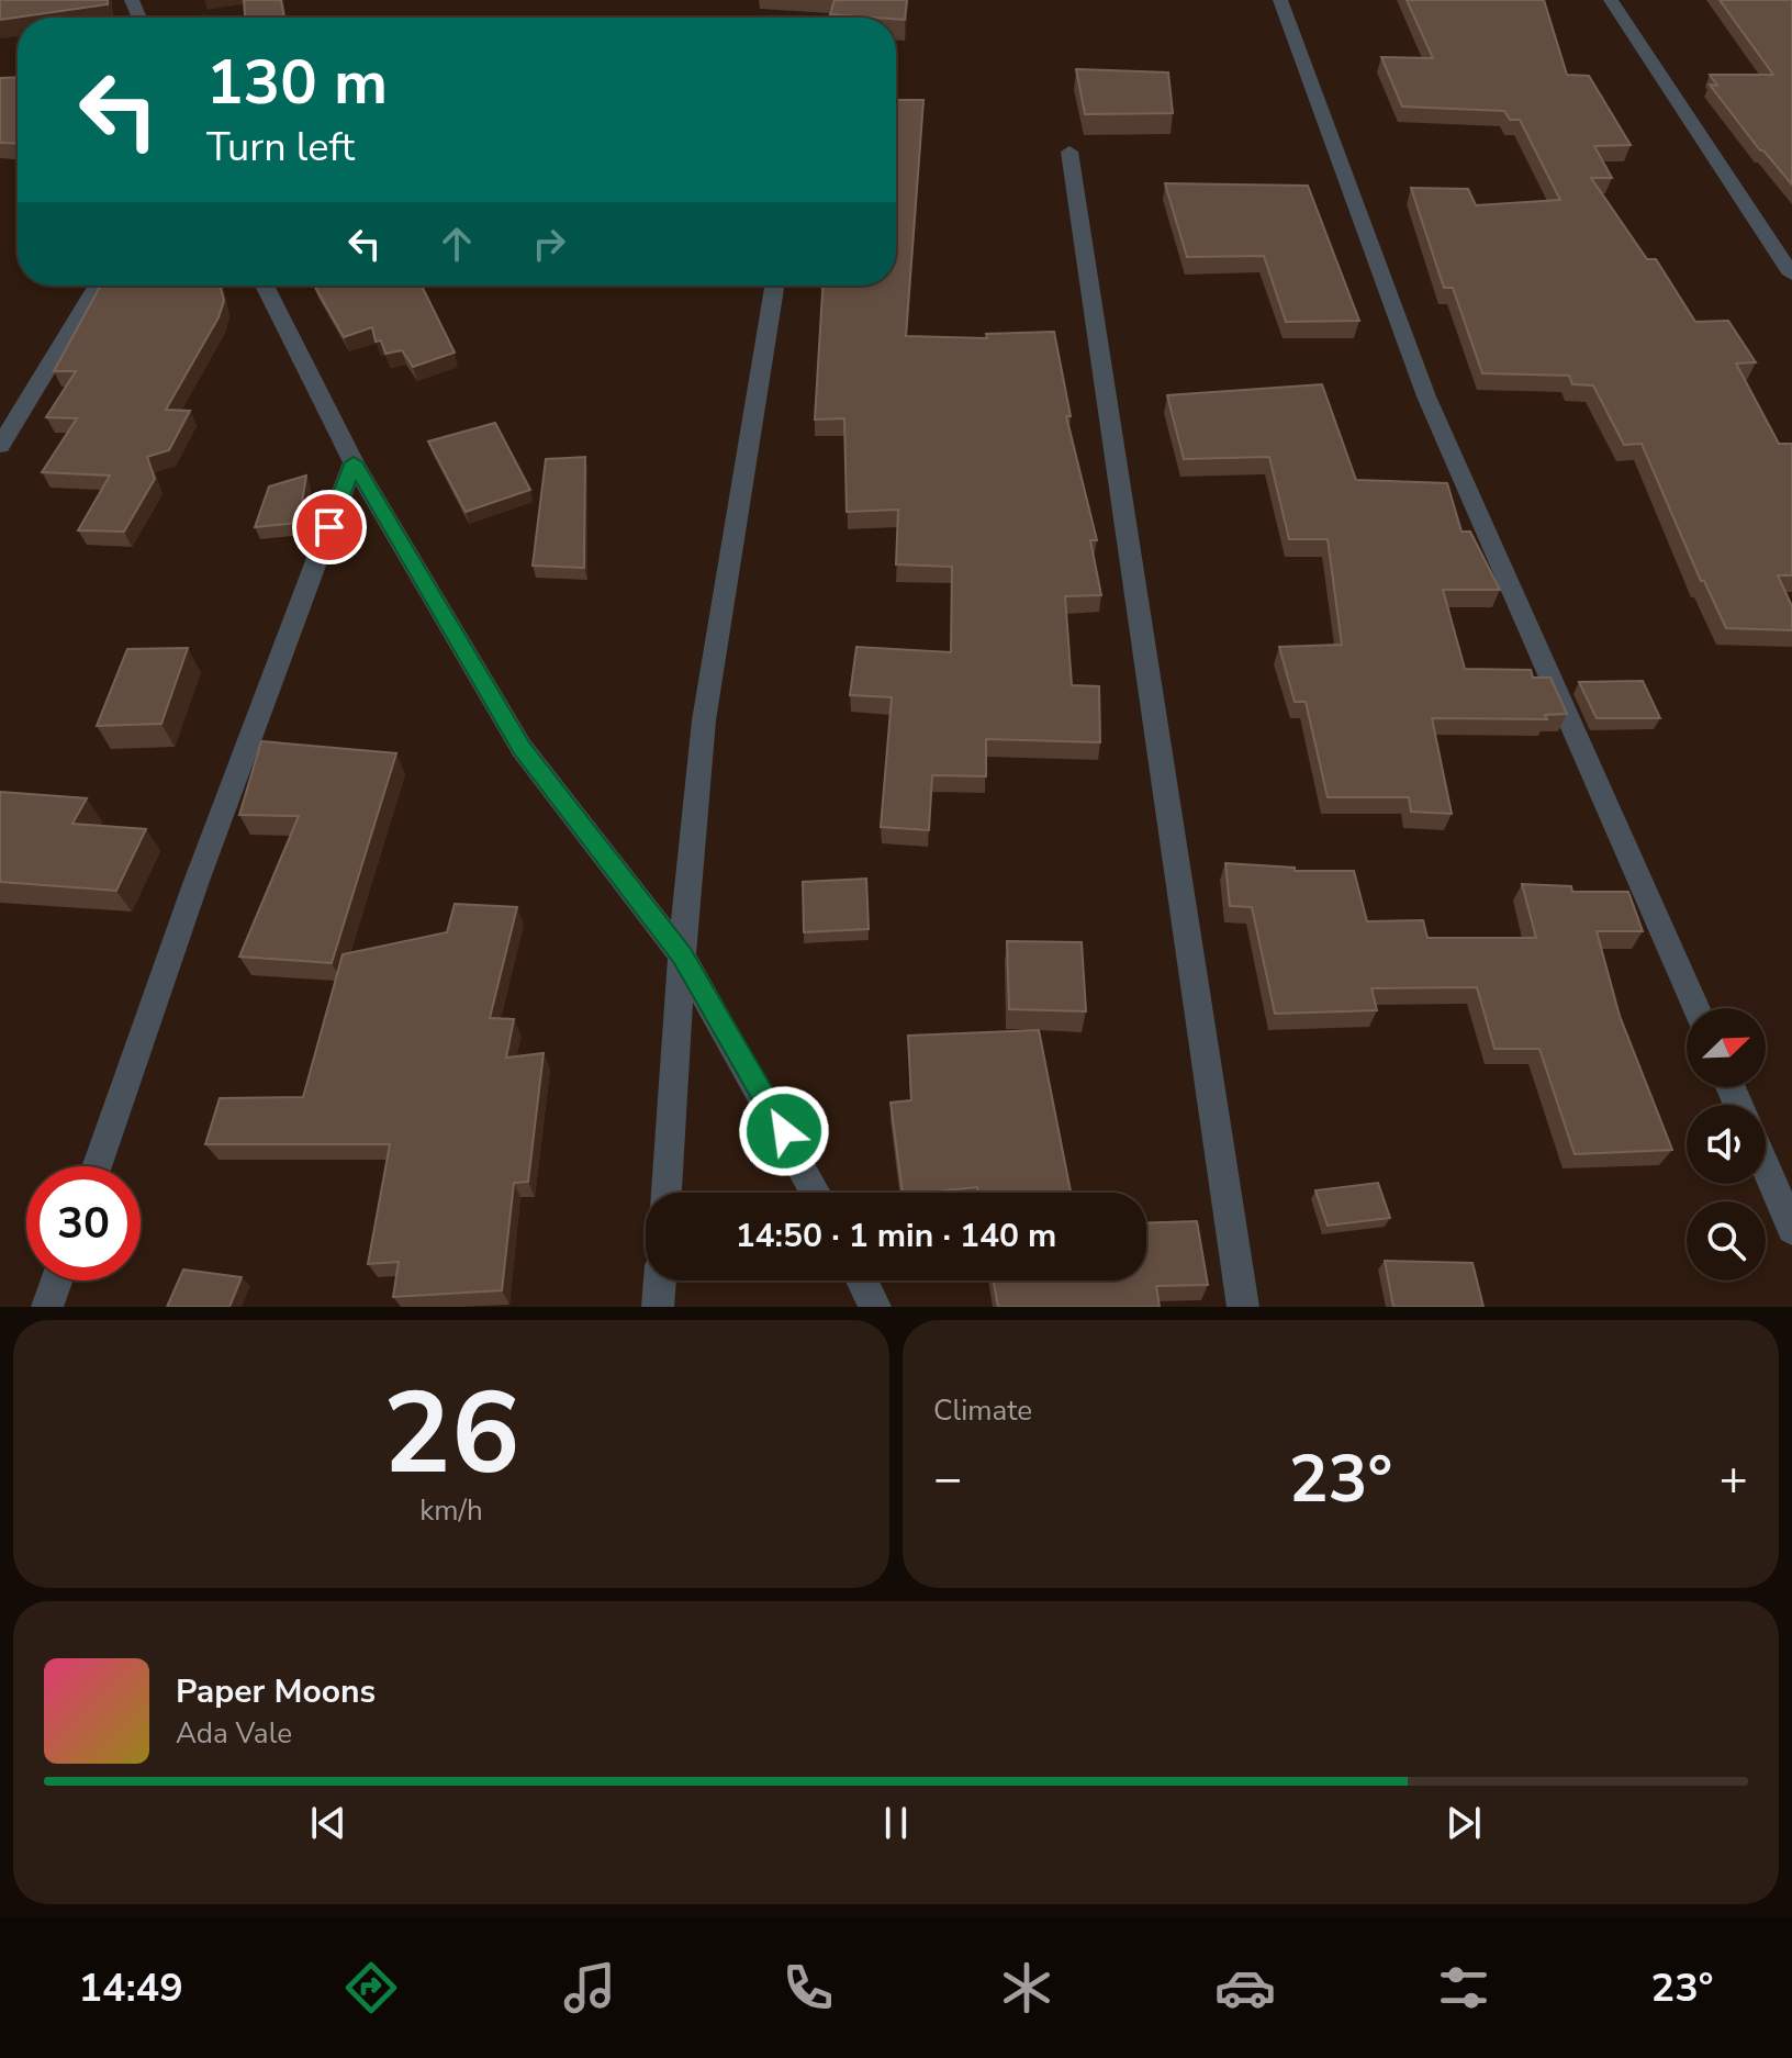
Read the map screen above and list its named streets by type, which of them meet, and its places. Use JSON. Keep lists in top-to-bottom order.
{
  "north": "top right",
  "page": {
    "turn": ["130 m", "Turn left"],
    "limit": "30",
    "trip": "14:50 · 1 min · 140 m",
    "tile": [
      ["26", "km/h"],
      "Climate"
    ],
    "heat": ["−", "23°", "+"],
    "song": ["Paper Moons", "Ada Vale"],
    "tabs": ["14:49", "23°"]
  }
}
